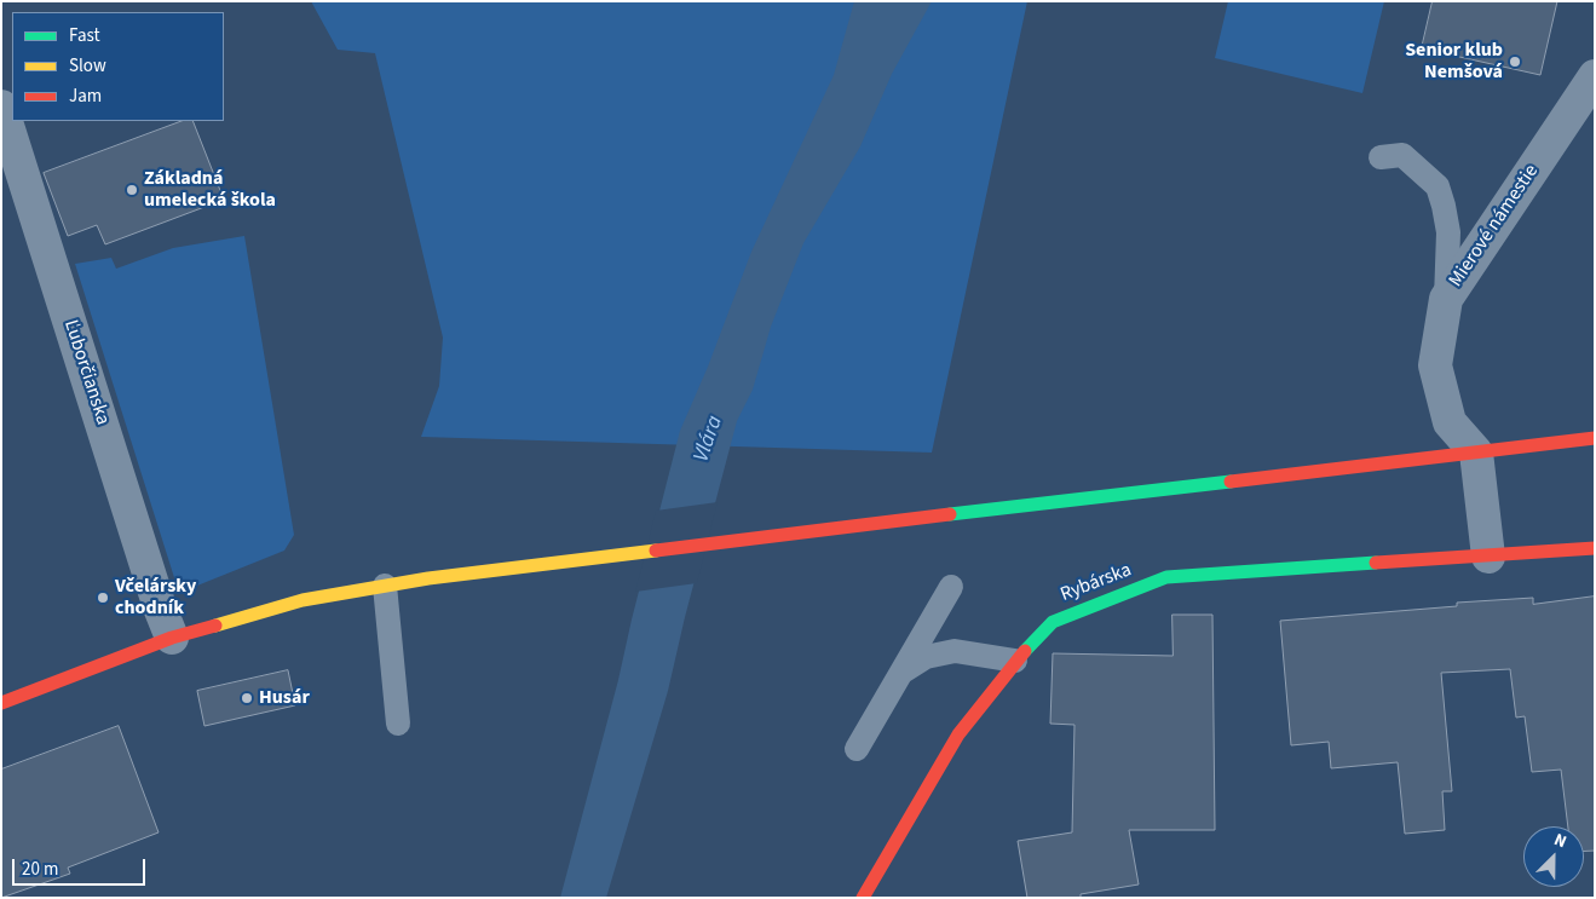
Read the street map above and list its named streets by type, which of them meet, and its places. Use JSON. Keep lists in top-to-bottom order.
{
  "streets": {
    "main road": ["Rybárska"],
    "street": ["Mierové námestie", "Ľuborčianska"]
  },
  "water": ["Vlára"],
  "places": [
    "Senior klub Nemšová",
    "Základná umelecká škola",
    "Včelársky chodník",
    "Husár"
  ],
  "legend": ["Fast", "Slow", "Jam"],
  "scale_bar": "20 m",
  "north": "top right"
}
